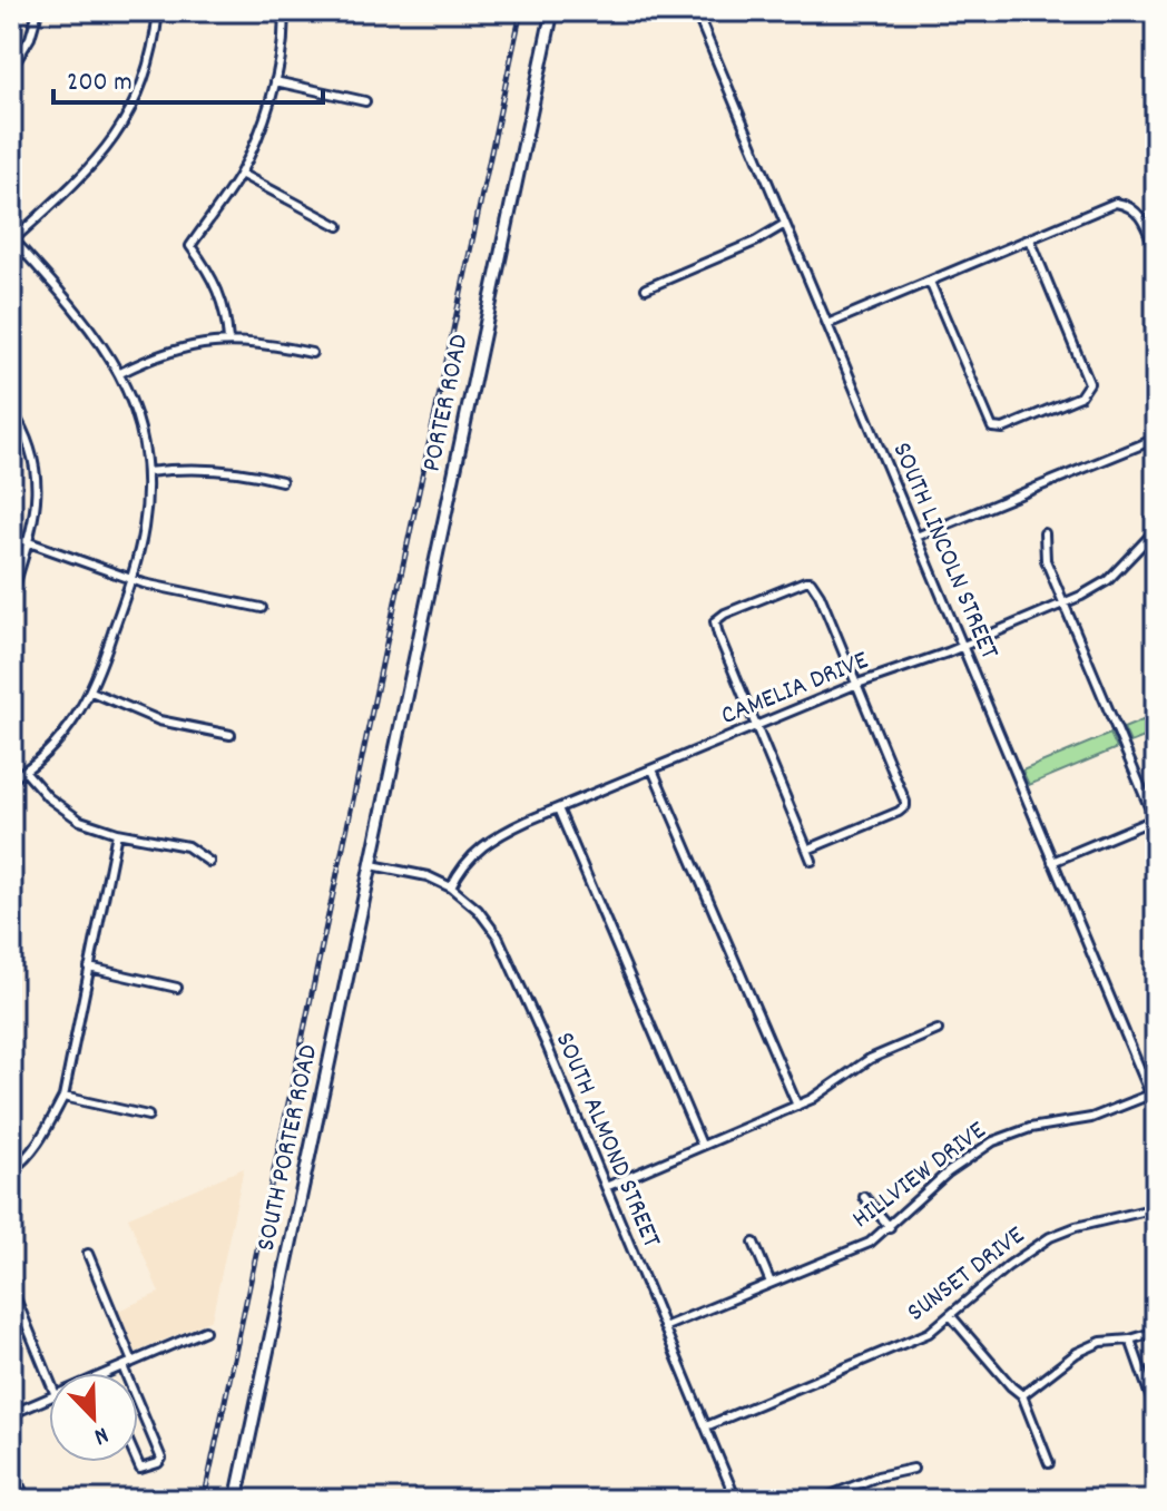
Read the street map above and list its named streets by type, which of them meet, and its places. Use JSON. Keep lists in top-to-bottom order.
{
  "streets": {
    "street": [
      "PORTER ROAD",
      "SOUTH LINCOLN STREET",
      "CAMELIA DRIVE",
      "SOUTH ALMOND STREET",
      "SOUTH PORTER ROAD",
      "HILLVIEW DRIVE",
      "SUNSET DRIVE"
    ]
  },
  "crossings": [
    ["PORTER ROAD", "SOUTH PORTER ROAD"],
    ["SOUTH LINCOLN STREET", "CAMELIA DRIVE"],
    ["SOUTH LINCOLN STREET", "HILLVIEW DRIVE"],
    ["CAMELIA DRIVE", "SOUTH ALMOND STREET"],
    ["SOUTH ALMOND STREET", "SOUTH PORTER ROAD"],
    ["SOUTH ALMOND STREET", "HILLVIEW DRIVE"],
    ["SOUTH ALMOND STREET", "SUNSET DRIVE"]
  ],
  "scale_bar": "200 m",
  "north": "bottom right"
}
